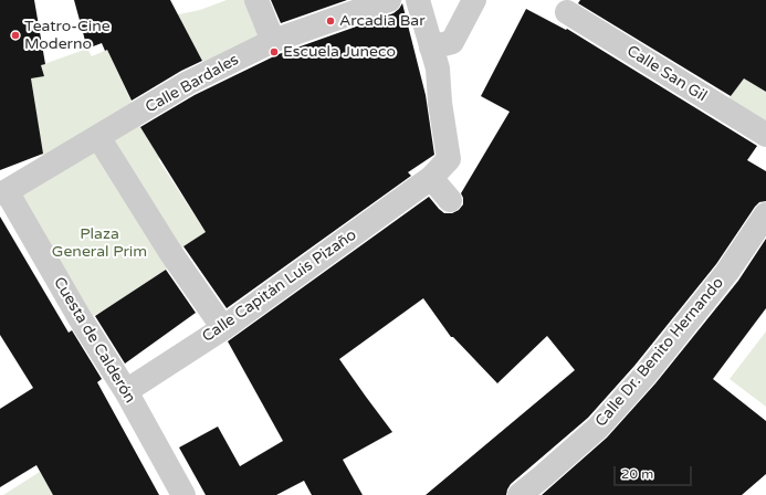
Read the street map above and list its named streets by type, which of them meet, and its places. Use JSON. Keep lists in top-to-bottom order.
{
  "streets": {
    "street": [
      "Calle San Gil",
      "Calle Bardales",
      "Calle Capitán Luis Pizaño",
      "Cuesta de Calderón",
      "Calle Dr. Benito Hernando"
    ]
  },
  "crossings": [
    ["Calle Bardales", "Cuesta de Calderón"],
    ["Calle Capitán Luis Pizaño", "Cuesta de Calderón"]
  ],
  "parks": ["Plaza General Prim"],
  "places": ["Arcadia Bar", "Teatro-Cine Moderno", "Escuela Juneco"],
  "scale_bar": "20 m"
}
